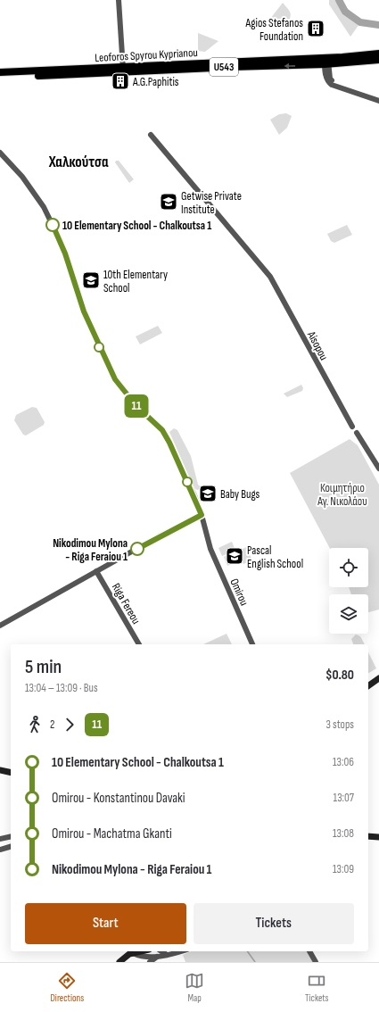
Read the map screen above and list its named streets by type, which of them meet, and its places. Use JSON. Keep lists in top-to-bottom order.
{
  "streets": {
    "main road": ["Leoforos Spyrou Kyprianou", "U543"],
    "street": ["Aisopou", "Omirou", "Riga Fereou"]
  },
  "districts": ["Χαλκούτσα"],
  "parks": ["Κοιμητήριο Αγ. Νικολάου"],
  "places": {
    "building": ["Agios Stefanos Foundation", "A.G.Paphitis"],
    "school or university": [
      "Getwise Private Institute",
      "10th Elementary School",
      "Baby Bugs",
      "Pascal English School"
    ],
    "other": ["10 Elementary School - Chalkoutsa 1", "Nikodimou Mylona - Riga Feraiou 1"]
  },
  "lines": ["bus line 11"],
  "page": {
    "on_map": "11",
    "heading": ["5 min", "13:04 – 13:09 · Bus", "$0.80"],
    "legs": ["2", "11", "3 stops"],
    "list": [
      {
        "name": "10 Elementary School - Chalkoutsa 1",
        "value": "13:06"
      },
      {
        "name": "Omirou - Konstantinou Davaki",
        "value": "13:07"
      },
      {
        "name": "Omirou - Machatma Gkanti",
        "value": "13:08"
      },
      {
        "name": "Nikodimou Mylona - Riga Feraiou 1",
        "value": "13:09"
      }
    ],
    "buttons": ["Start", "Tickets"],
    "tabs": ["Directions", "Map", "Tickets"]
  }
}
